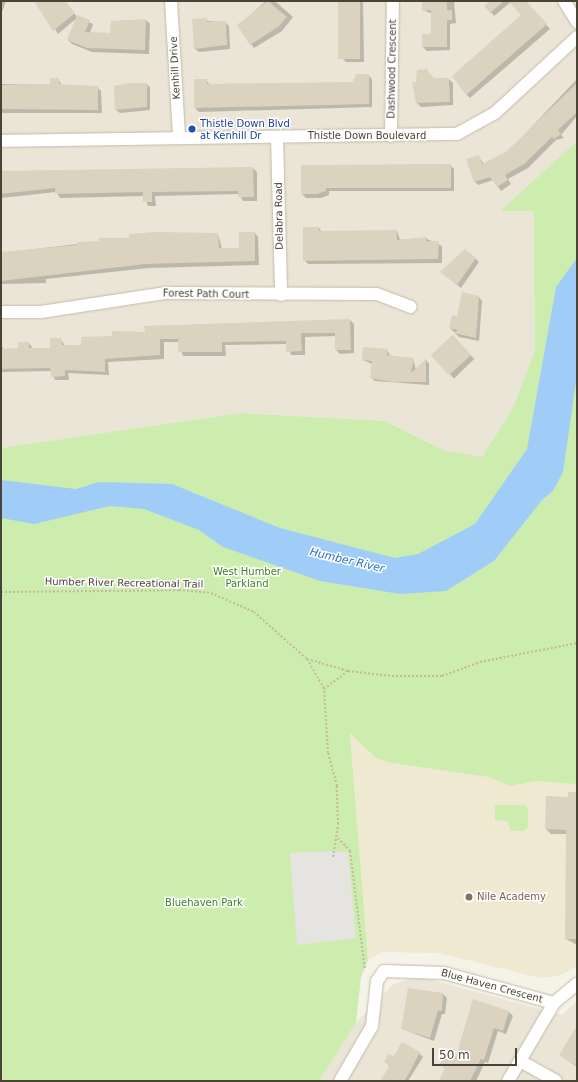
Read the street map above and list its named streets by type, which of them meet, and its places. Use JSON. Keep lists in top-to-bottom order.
{
  "streets": {
    "street": [
      "Kenhill Drive",
      "Dashwood Crescent",
      "Thistle Down Boulevard",
      "Delabra Road",
      "Forest Path Court",
      "Blue Haven Crescent"
    ],
    "path": ["Humber River Recreational Trail"]
  },
  "crossings": [
    ["Kenhill Drive", "Thistle Down Boulevard"],
    ["Dashwood Crescent", "Thistle Down Boulevard"],
    ["Thistle Down Boulevard", "Delabra Road"],
    ["Delabra Road", "Forest Path Court"]
  ],
  "water": ["Humber River"],
  "parks": ["West Humber Parkland", "Bluehaven Park"],
  "places": ["Thistle Down Blvd at Kenhill Dr", "Nile Academy"],
  "scale_bar": "50 m"
}
